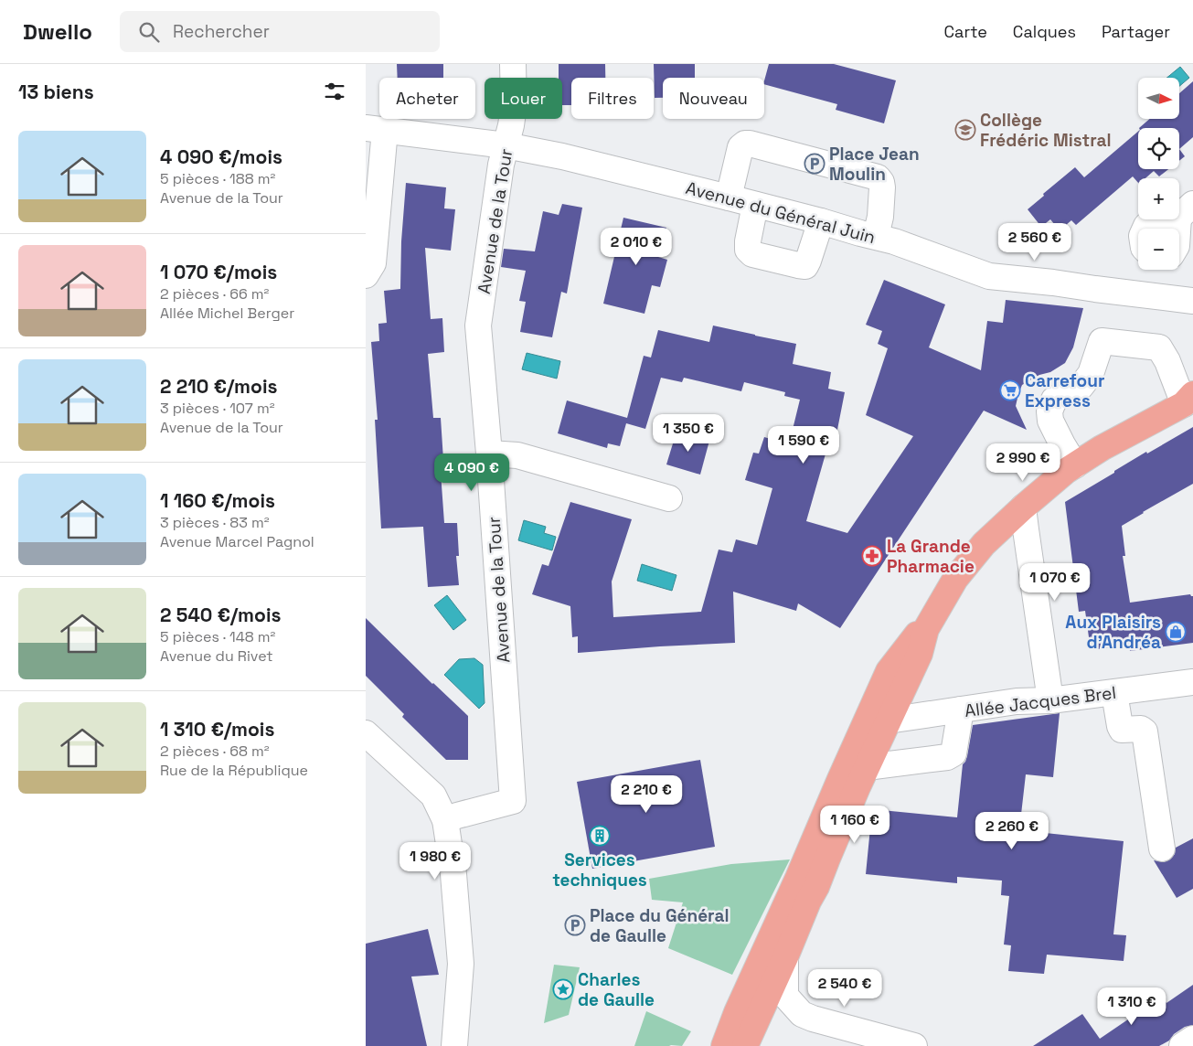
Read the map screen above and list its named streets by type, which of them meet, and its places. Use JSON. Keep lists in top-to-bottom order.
{
  "streets": {
    "street": ["Avenue du Général Juin", "Avenue de la Tour", "Allée Jacques Brel"]
  },
  "crossings": [
    ["Avenue du Général Juin", "Avenue de la Tour"]
  ],
  "places": {
    "school or university": ["Collège Frédéric Mistral"],
    "parking": ["Place Jean Moulin", "Place du Général de Gaulle"],
    "supermarket": ["Carrefour Express"],
    "pharmacy": ["La Grande Pharmacie"],
    "shop": ["Aux Plaisirs d'Andréa"],
    "building": ["Services techniques"],
    "place": ["Charles de Gaulle"]
  },
  "north": "right",
  "page": {
    "header": "Dwello",
    "search": "Rechercher",
    "nav": ["Carte", "Calques", "Partager"],
    "heading": "13 biens",
    "map_buttons": ["+", "−"],
    "chip": [
      "Acheter",
      "Louer",
      "Filtres",
      "Nouveau"
    ],
    "list": [
      {
        "name": "4 090 €/mois",
        "note": "5 pièces · 188 m² · Avenue de la Tour"
      },
      {
        "name": "1 070 €/mois",
        "note": "2 pièces · 66 m² · Allée Michel Berger"
      },
      {
        "name": "2 210 €/mois",
        "note": "3 pièces · 107 m² · Avenue de la Tour"
      },
      {
        "name": "1 160 €/mois",
        "note": "3 pièces · 83 m² · Avenue Marcel Pagnol"
      },
      {
        "name": "2 540 €/mois",
        "note": "5 pièces · 148 m² · Avenue du Rivet"
      },
      {
        "name": "1 310 €/mois",
        "note": "2 pièces · 68 m² · Rue de la République"
      }
    ],
    "price": [
      "2 560 €",
      "2 010 €",
      "1 350 €",
      "1 590 €",
      "2 990 €",
      "4 090 €",
      "1 070 €",
      "2 210 €",
      "1 160 €",
      "2 260 €",
      "1 980 €",
      "2 540 €",
      "1 310 €"
    ]
  }
}
